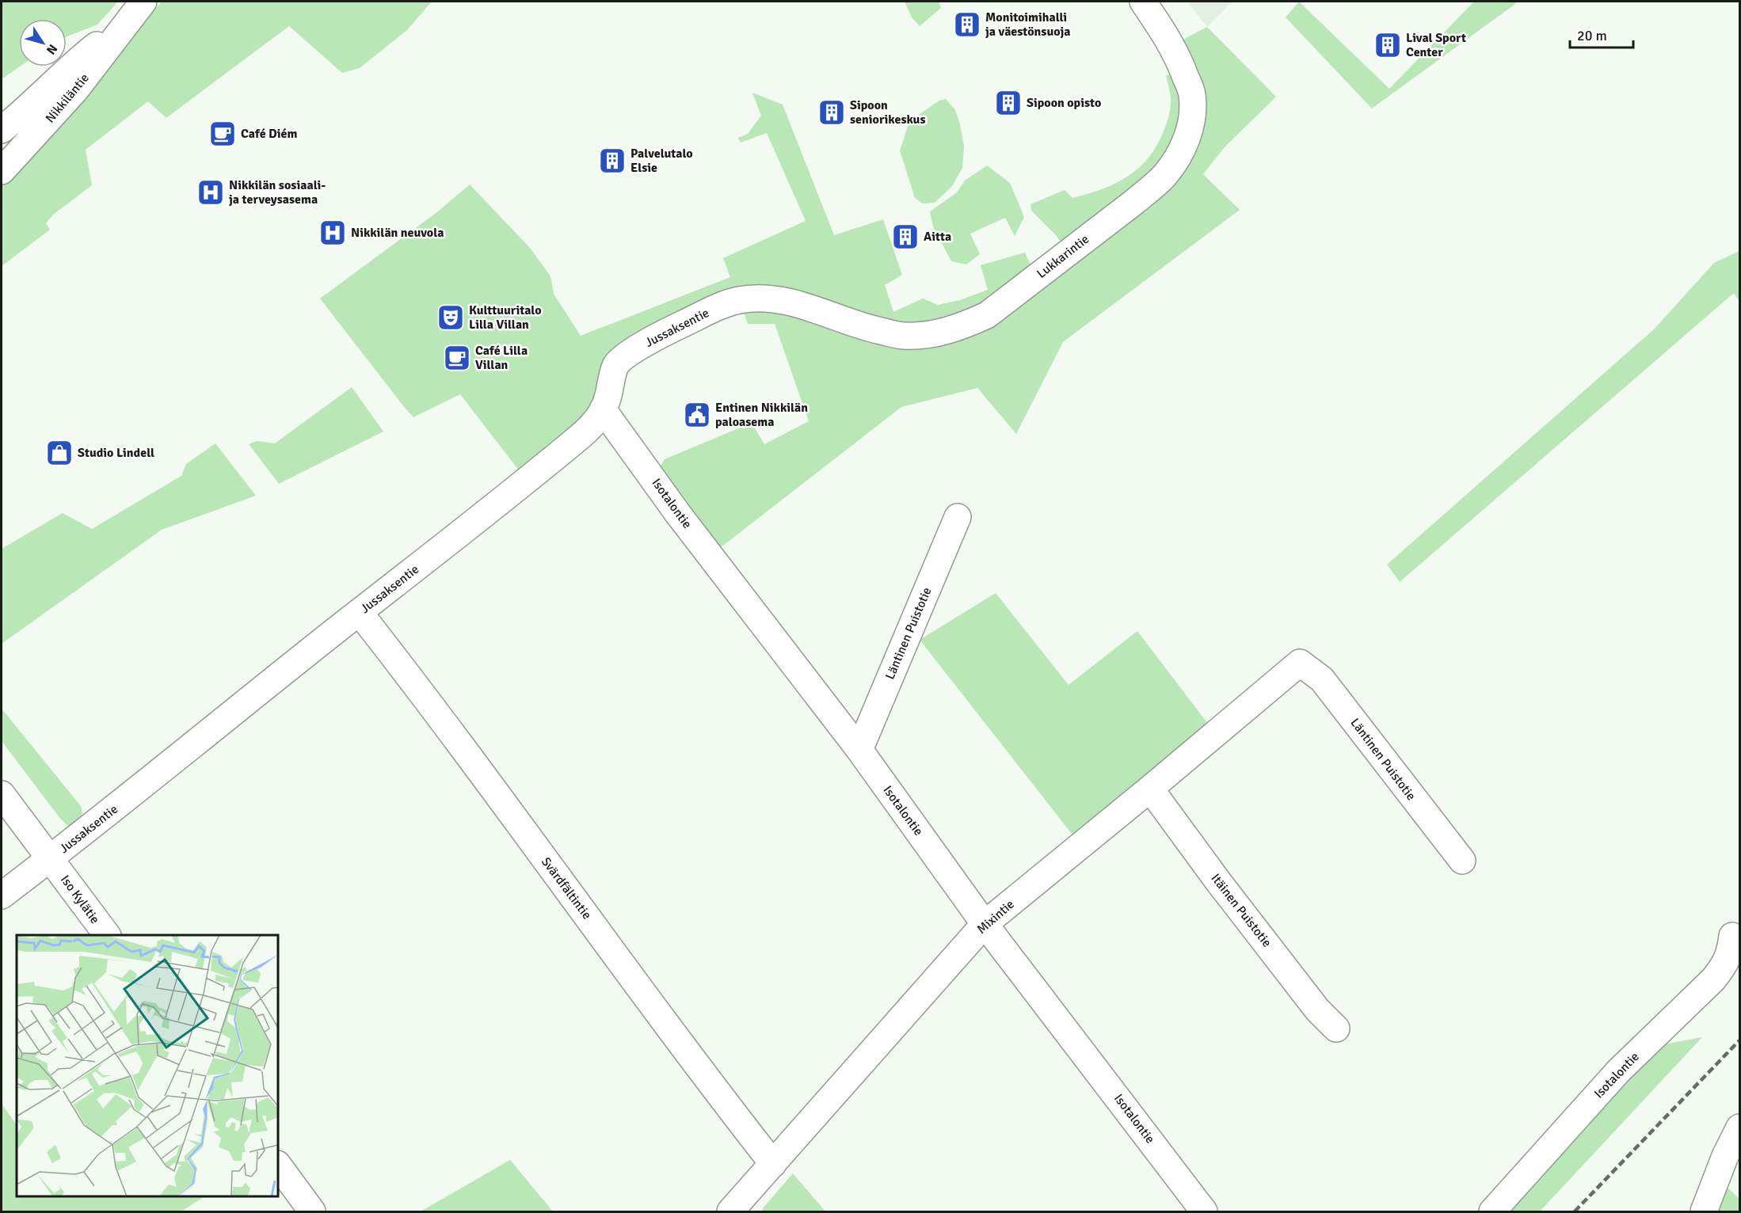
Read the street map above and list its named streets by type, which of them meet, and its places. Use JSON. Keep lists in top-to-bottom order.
{
  "streets": {
    "street": [
      "Nikkiläntie",
      "Lukkarintie",
      "Jussaksentie",
      "Isotalontie",
      "Läntinen Puistotie",
      "Svärdfältintie",
      "Iso Kylätie",
      "Itäinen Puistotie",
      "Mixintie"
    ]
  },
  "crossings": [
    ["Lukkarintie", "Jussaksentie"],
    ["Jussaksentie", "Isotalontie"],
    ["Jussaksentie", "Svärdfältintie"],
    ["Jussaksentie", "Iso Kylätie"],
    ["Isotalontie", "Läntinen Puistotie"],
    ["Isotalontie", "Mixintie"],
    ["Läntinen Puistotie", "Mixintie"],
    ["Svärdfältintie", "Mixintie"],
    ["Itäinen Puistotie", "Mixintie"]
  ],
  "places": {
    "building": [
      "Monitoimihalli ja väestönsuoja",
      "Lival Sport Center",
      "Sipoon opisto",
      "Sipoon seniorikeskus",
      "Palvelutalo Elsie",
      "Aitta"
    ],
    "cafe": ["Café Diém", "Café Lilla Villan"],
    "hospital": ["Nikkilän sosiaali- ja terveysasema", "Nikkilän neuvola"],
    "theatre": ["Kulttuuritalo Lilla Villan"],
    "public building": ["Entinen Nikkilän paloasema"],
    "shop": ["Studio Lindell"]
  },
  "scale_bar": "20 m",
  "north": "bottom right"
}
